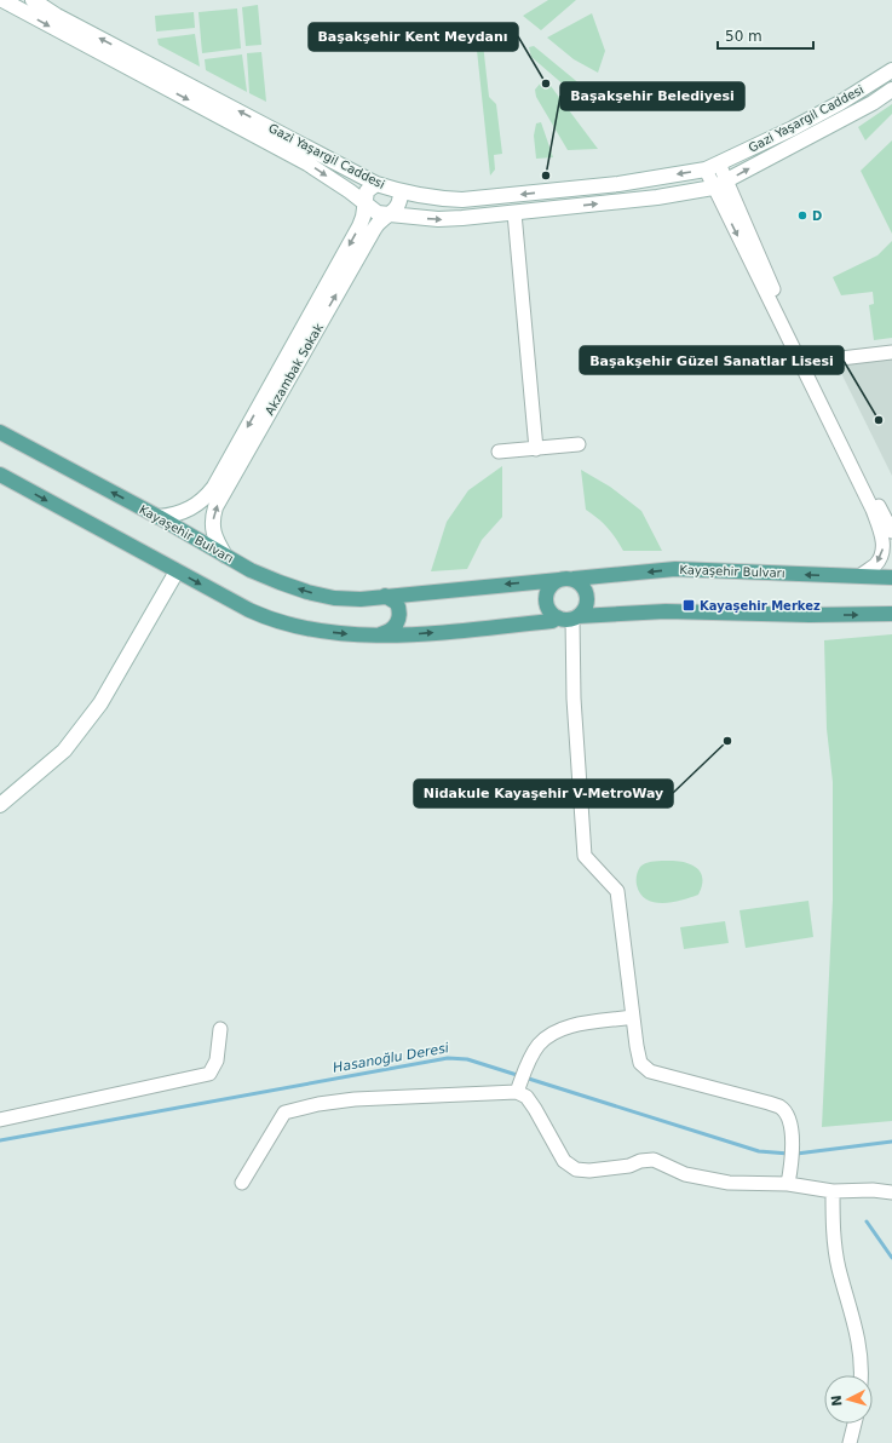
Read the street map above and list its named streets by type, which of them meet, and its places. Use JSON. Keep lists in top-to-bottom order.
{
  "streets": {
    "main road": ["Kayaşehir Bulvarı"],
    "street": ["Gazi Yaşargil Caddesi", "Akzambak Sokak"]
  },
  "crossings": [
    ["Gazi Yaşargil Caddesi", "Akzambak Sokak"],
    ["Akzambak Sokak", "Kayaşehir Bulvarı"]
  ],
  "water": ["Hasanoğlu Deresi"],
  "places": {
    "other": [
      "Başakşehir Kent Meydanı",
      "Başakşehir Belediyesi",
      "D",
      "Başakşehir Güzel Sanatlar Lisesi",
      "Nidakule Kayaşehir V-MetroWay"
    ],
    "transit": ["Kayaşehir Merkez"]
  },
  "scale_bar": "50 m",
  "north": "left"
}
